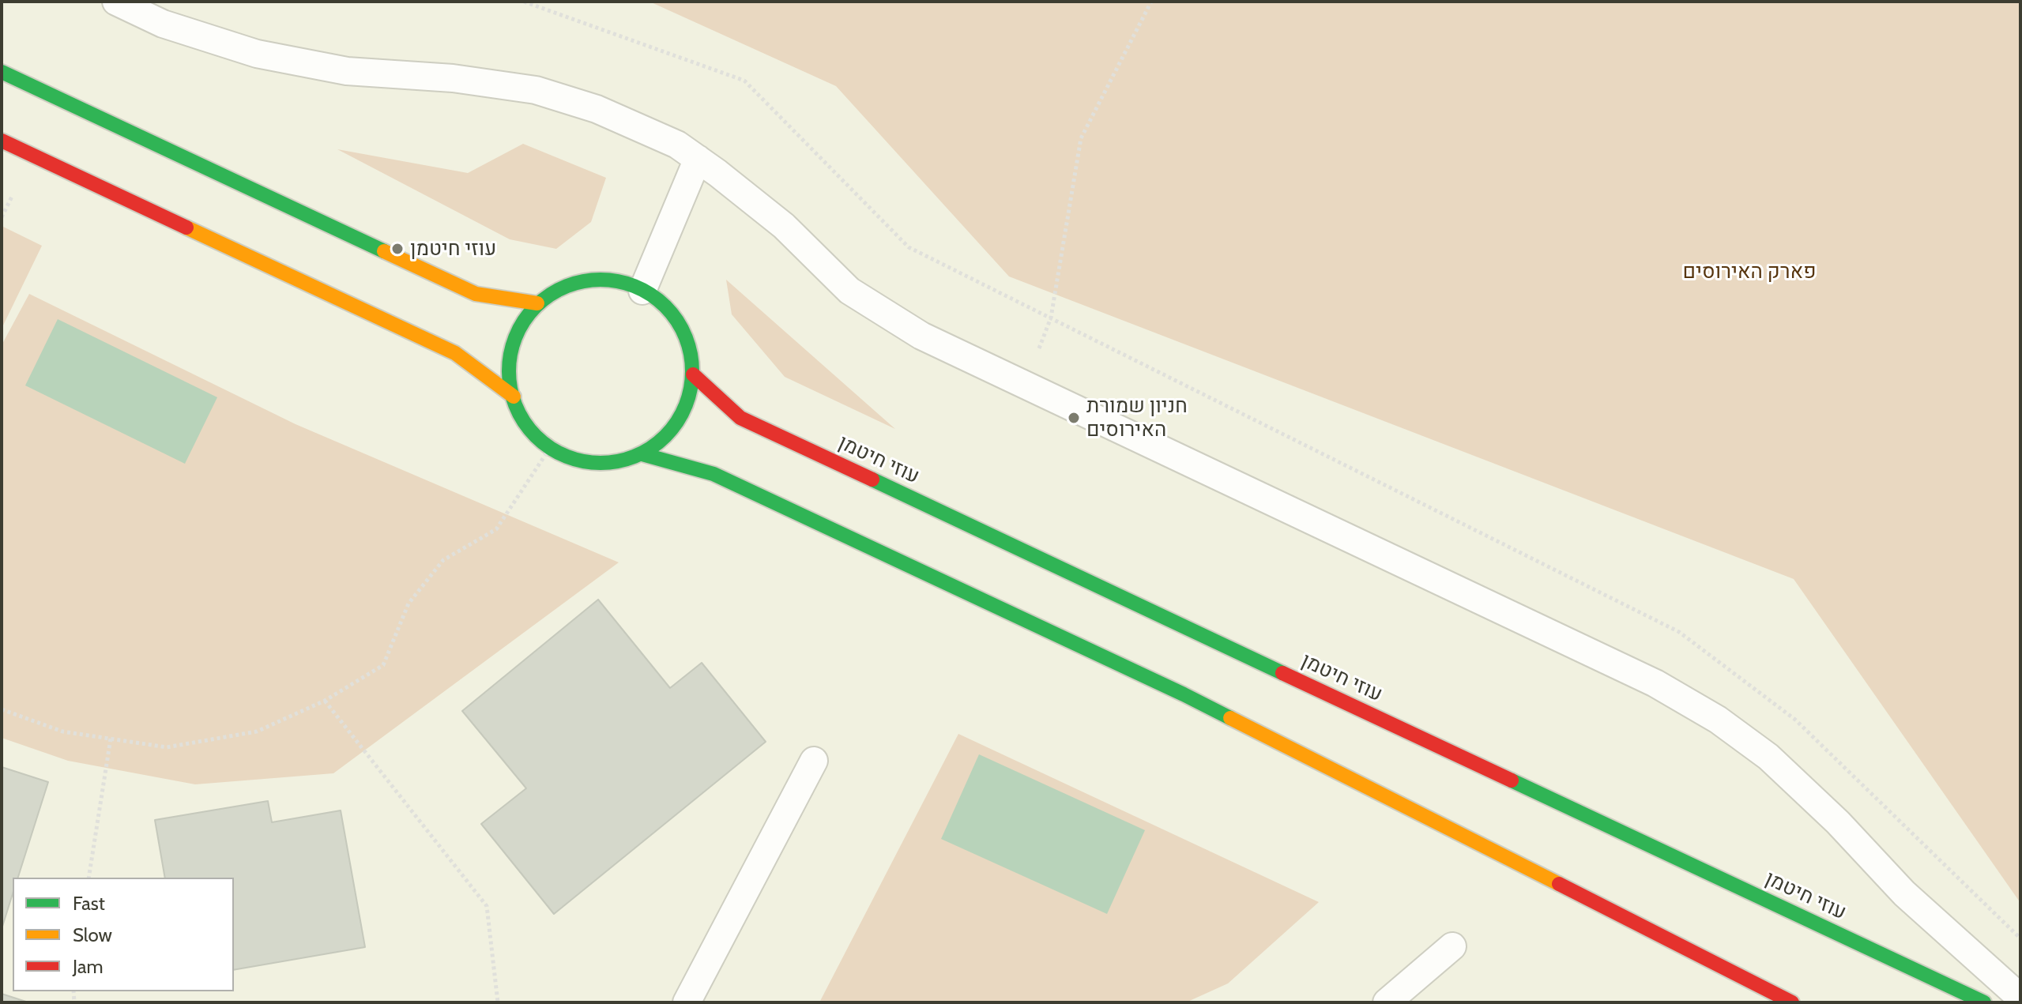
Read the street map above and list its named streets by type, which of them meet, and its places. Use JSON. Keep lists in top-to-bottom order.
{
  "streets": {
    "street": ["עוזי חיטמן"]
  },
  "parks": ["פארק האירוסים"],
  "places": ["עוזי חיטמן", "חניון שמורת האירוסים"],
  "legend": ["Fast", "Slow", "Jam"]
}
